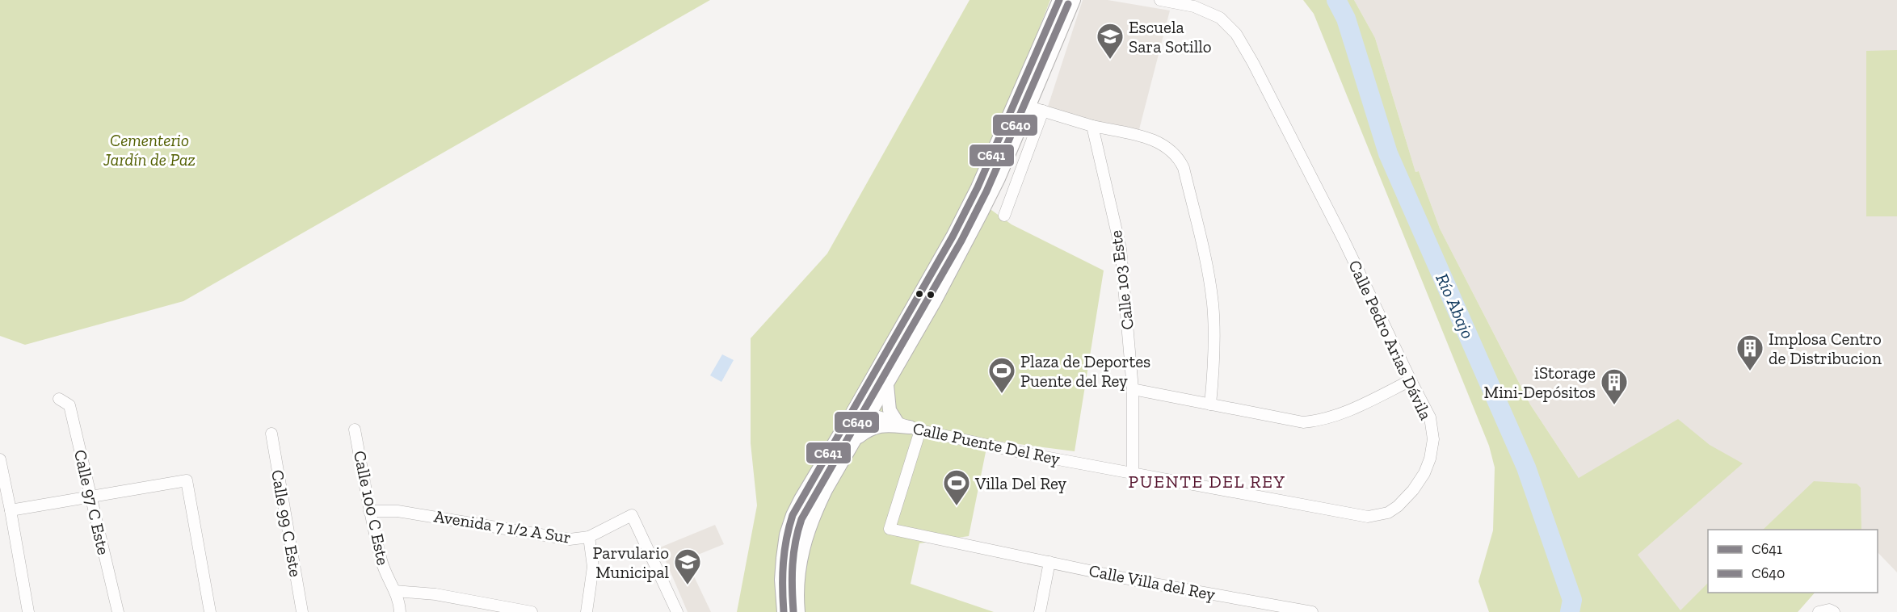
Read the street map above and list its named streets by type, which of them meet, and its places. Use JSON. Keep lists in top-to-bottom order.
{
  "streets": {
    "street": [
      "Calle 103 Este",
      "Calle Pedro Arias Dávila",
      "Calle Puente Del Rey",
      "Calle 97 C Este",
      "Calle 100 C Este",
      "Calle 99 C Este",
      "Avenida 7 1/2 A Sur",
      "Calle Villa del Rey"
    ]
  },
  "crossings": [
    ["Calle 103 Este", "Calle Pedro Arias Dávila"],
    ["Calle 103 Este", "Calle Puente Del Rey"],
    ["Calle Pedro Arias Dávila", "Calle Puente Del Rey"],
    ["Calle Puente Del Rey", "Calle Villa del Rey"],
    ["Calle 100 C Este", "Avenida 7 1/2 A Sur"]
  ],
  "districts": ["PUENTE DEL REY"],
  "water": ["Río Abajo"],
  "parks": ["Cementerio Jardín de Paz"],
  "places": {
    "school or university": ["Escuela Sara Sotillo", "Parvulario Municipal"],
    "building": ["Implosa Centro de Distribucion", "iStorage Mini-Depósitos"],
    "sports": ["Plaza de Deportes Puente del Rey", "Villa Del Rey"]
  },
  "lines": ["transit line C641", "transit line C640"],
  "legend": ["C641", "C640"]
}
